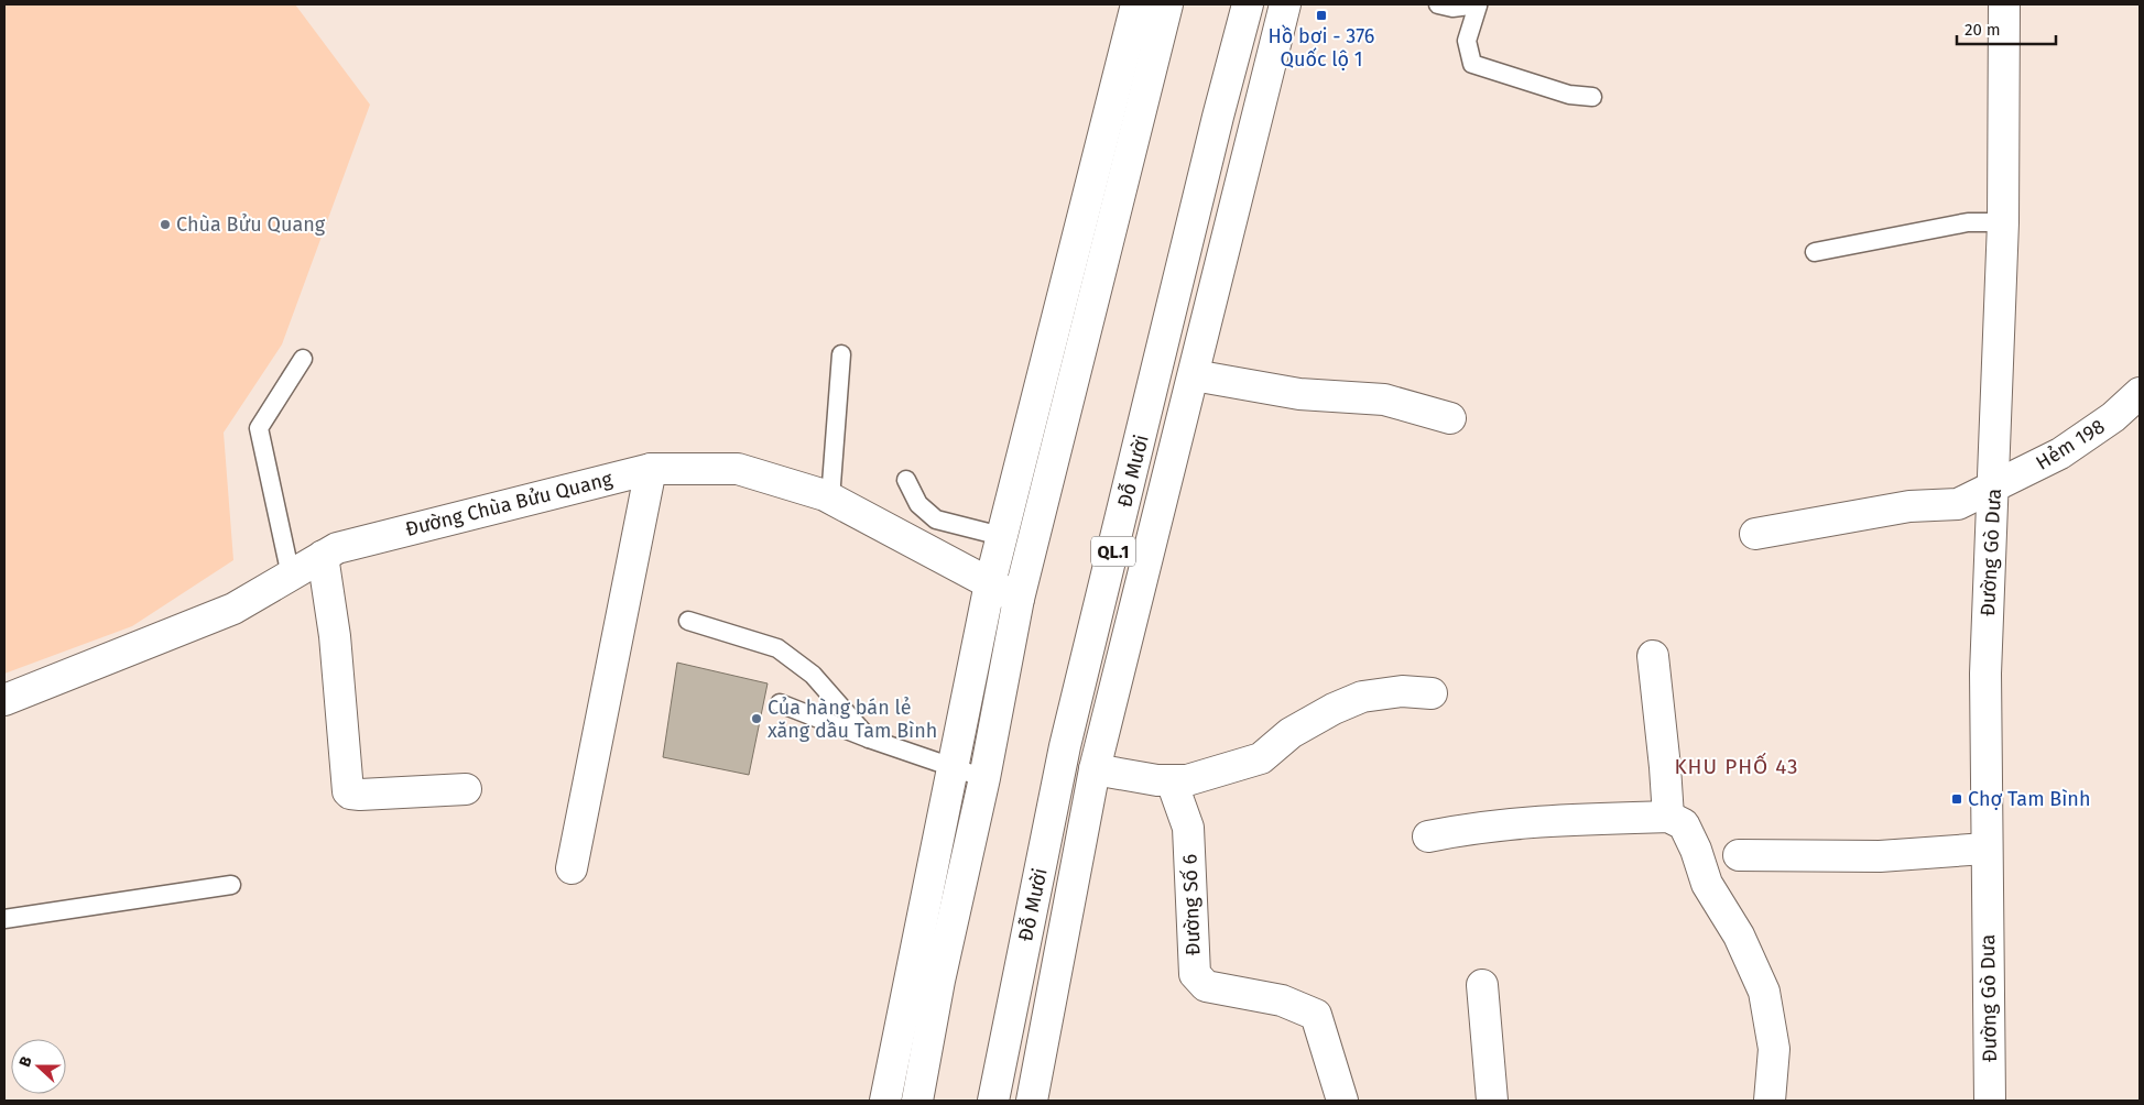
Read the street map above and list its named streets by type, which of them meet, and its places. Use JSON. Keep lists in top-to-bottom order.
{
  "streets": {
    "main road": [
      "Hẻm 198",
      "Đỗ Mười",
      "Đường Chùa Bửu Quang",
      "QL.1",
      "Đường Gò Dưa",
      "Đường Số 6"
    ]
  },
  "crossings": [
    ["Hẻm 198", "Đường Gò Dưa"]
  ],
  "districts": ["KHU PHỐ 43"],
  "places": {
    "transit": ["Hồ bơi - 376 Quốc lộ 1", "Chợ Tam Bình"],
    "other": ["Chùa Bửu Quang", "Của hàng bán lẻ xăng dầu Tam Bình"]
  },
  "scale_bar": "20 m",
  "north": "left"
}
